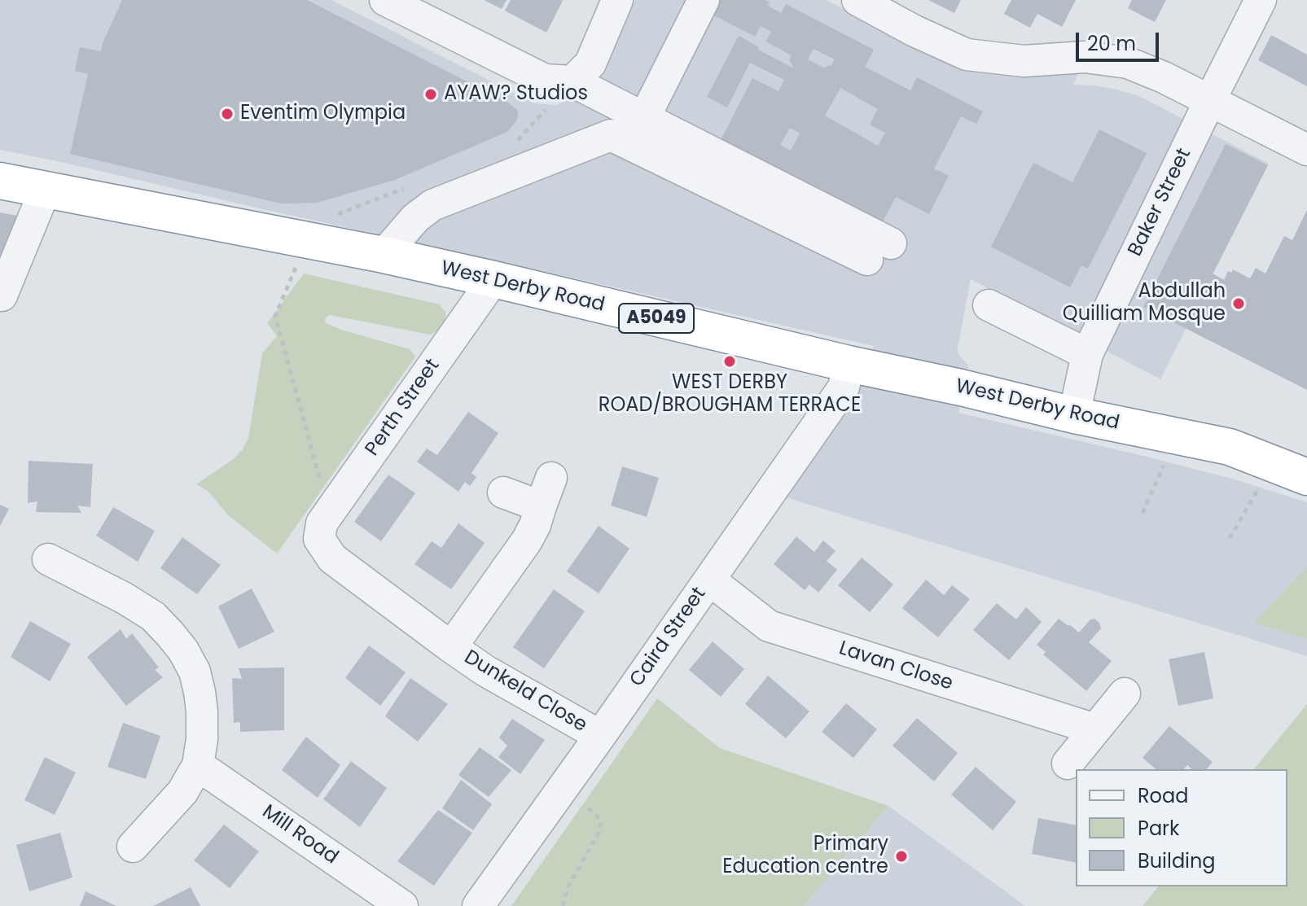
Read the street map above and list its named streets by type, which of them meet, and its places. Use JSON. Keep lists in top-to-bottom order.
{
  "streets": {
    "highway": ["West Derby Road", "A5049"],
    "street": [
      "Baker Street",
      "Perth Street",
      "Caird Street",
      "Lavan Close",
      "Dunkeld Close",
      "Mill Road"
    ]
  },
  "crossings": [
    ["Baker Street", "West Derby Road"],
    ["West Derby Road", "Perth Street"],
    ["West Derby Road", "Caird Street"],
    ["Perth Street", "Dunkeld Close"],
    ["Caird Street", "Lavan Close"],
    ["Caird Street", "Dunkeld Close"]
  ],
  "places": [
    "AYAW? Studios",
    "Eventim Olympia",
    "Abdullah Quilliam Mosque",
    "WEST DERBY ROAD/BROUGHAM TERRACE",
    "Primary Education centre"
  ],
  "legend": ["Road", "Park", "Building"],
  "scale_bar": "20 m"
}
